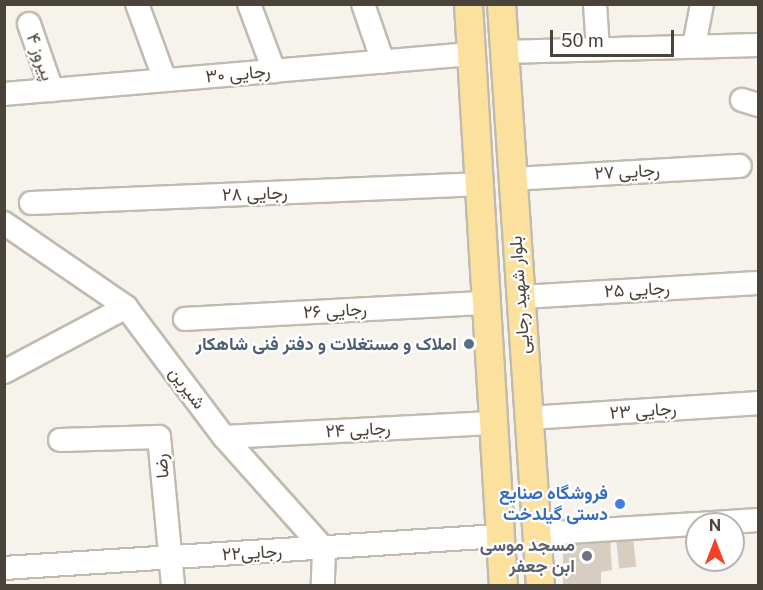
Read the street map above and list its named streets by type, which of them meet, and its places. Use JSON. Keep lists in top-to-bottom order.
{
  "streets": {
    "main road": ["بلوار شهید رجایی"],
    "street": [
      "پیروز ۴",
      "رجایی ۳۰",
      "رجایی ۲۷",
      "رجایی ۲۸",
      "رجایی ۲۵",
      "رجایی ۲۶",
      "شیرین",
      "رجایی ۲۳",
      "رجایی ۲۴",
      "رضا",
      "۲۲رجایی"
    ]
  },
  "crossings": [
    ["پیروز ۴", "رجایی ۳۰"],
    ["رجایی ۳۰", "بلوار شهید رجایی"],
    ["رجایی ۲۷", "بلوار شهید رجایی"],
    ["رجایی ۲۸", "بلوار شهید رجایی"],
    ["رجایی ۲۵", "بلوار شهید رجایی"],
    ["بلوار شهید رجایی", "رجایی ۲۶"],
    ["بلوار شهید رجایی", "رجایی ۲۳"],
    ["بلوار شهید رجایی", "رجایی ۲۴"],
    ["بلوار شهید رجایی", "۲۲رجایی"],
    ["شیرین", "رجایی ۲۴"],
    ["شیرین", "۲۲رجایی"],
    ["رضا", "۲۲رجایی"]
  ],
  "places": ["املاک و مستغلات و دفتر فنی شاهکار", "فروشگاه صنایع دستی گیلدخت", "مسجد موسی ابن جعفر"],
  "scale_bar": "50 m",
  "north": "top"
}
